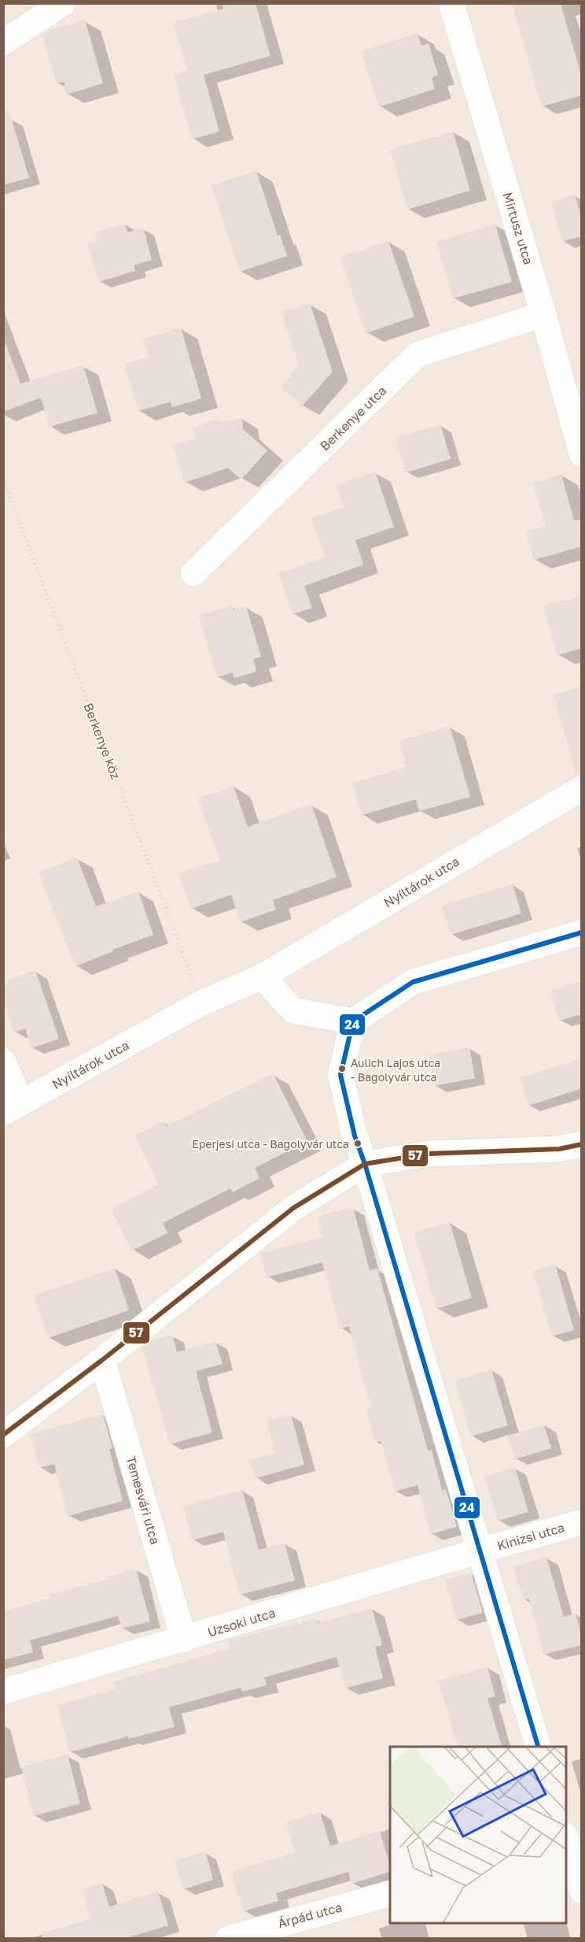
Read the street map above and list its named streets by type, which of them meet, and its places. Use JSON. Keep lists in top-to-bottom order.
{
  "streets": {
    "street": [
      "Mirtusz utca",
      "Berkenye utca",
      "Nyíltárok utca",
      "Temesvári utca",
      "Kinizsi utca",
      "Uzsoki utca",
      "Árpád utca"
    ],
    "path": ["Berkenye köz"]
  },
  "crossings": [
    ["Mirtusz utca", "Berkenye utca"],
    ["Berkenye köz", "Nyíltárok utca"],
    ["Temesvári utca", "Uzsoki utca"],
    ["Kinizsi utca", "Uzsoki utca"]
  ],
  "places": ["Aulich Lajos utca - Bagolyvár utca", "Eperjesi utca - Bagolyvár utca"],
  "lines": ["transit line 24", "transit line 57"]
}
